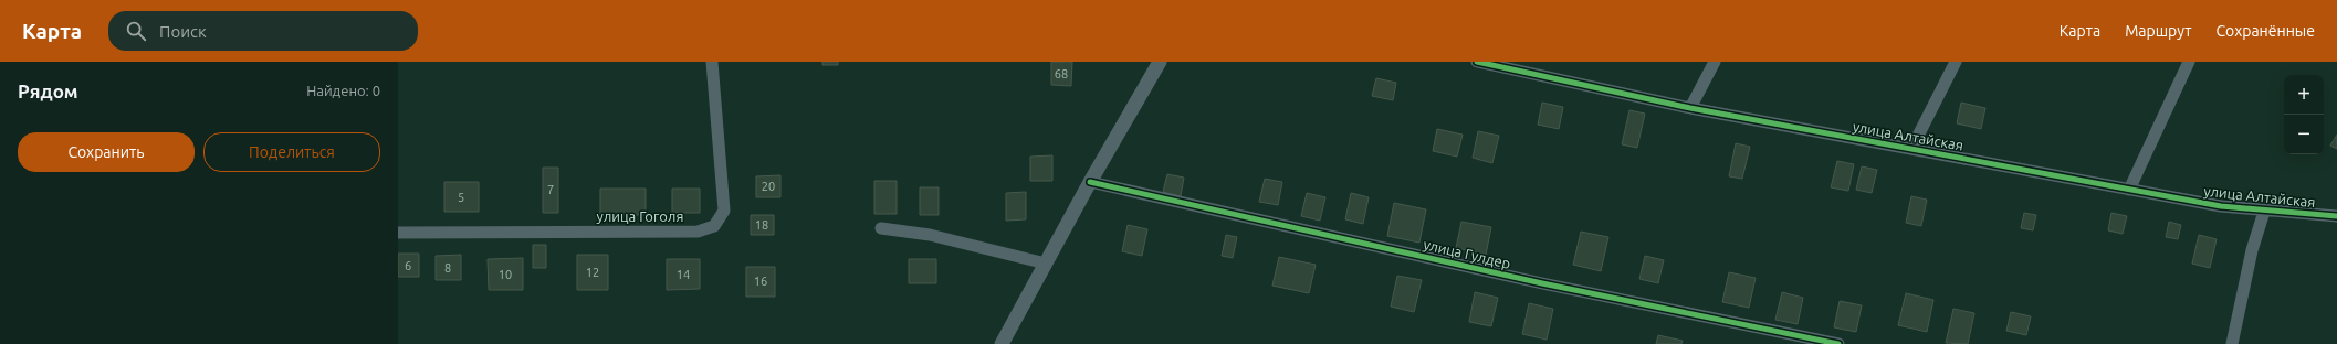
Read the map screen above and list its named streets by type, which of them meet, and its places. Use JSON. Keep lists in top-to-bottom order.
{
  "streets": {
    "street": ["улица Алтайская", "улица Гоголя", "улица Гулдер"]
  },
  "house_numbers": [
    "68",
    "20",
    "7",
    "5",
    "18",
    "6",
    "8",
    "12",
    "10",
    "14",
    "16"
  ],
  "page": {
    "header": "Карта",
    "search": "Поиск",
    "nav": ["Карта", "Маршрут", "Сохранённые"],
    "heading": ["Рядом", "Найдено: 0"],
    "map_buttons": ["+", "−"],
    "buttons": ["Сохранить", "Поделиться"]
  }
}
